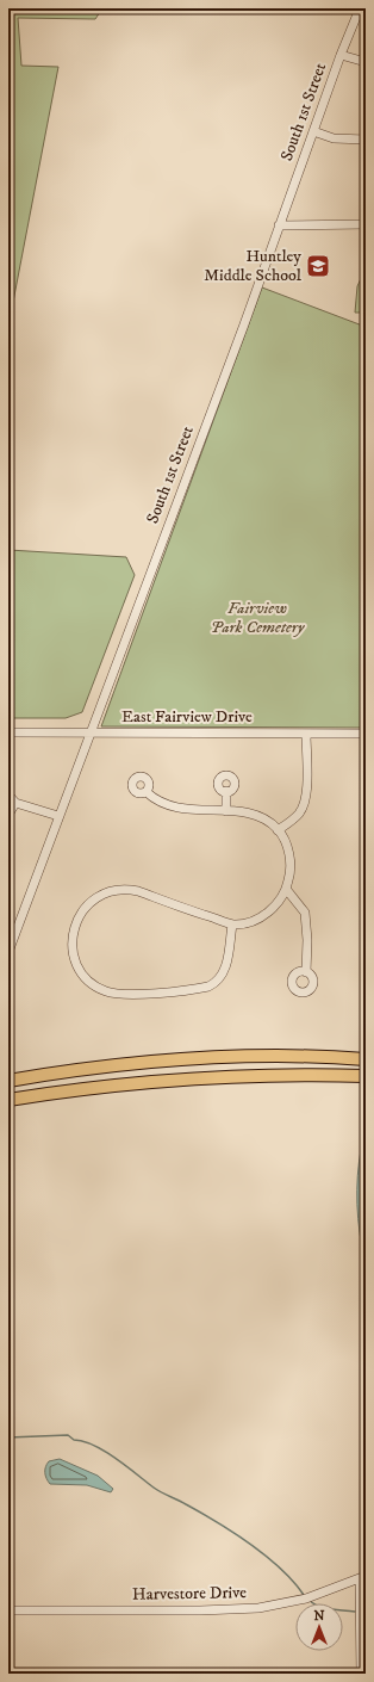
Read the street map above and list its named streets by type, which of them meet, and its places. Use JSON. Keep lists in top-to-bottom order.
{
  "streets": {
    "street": ["South 1st Street", "East Fairview Drive", "Harvestore Drive"]
  },
  "crossings": [
    ["South 1st Street", "East Fairview Drive"]
  ],
  "parks": ["Fairview Park Cemetery"],
  "places": {
    "school or university": ["Huntley Middle School"]
  },
  "north": "top"
}
